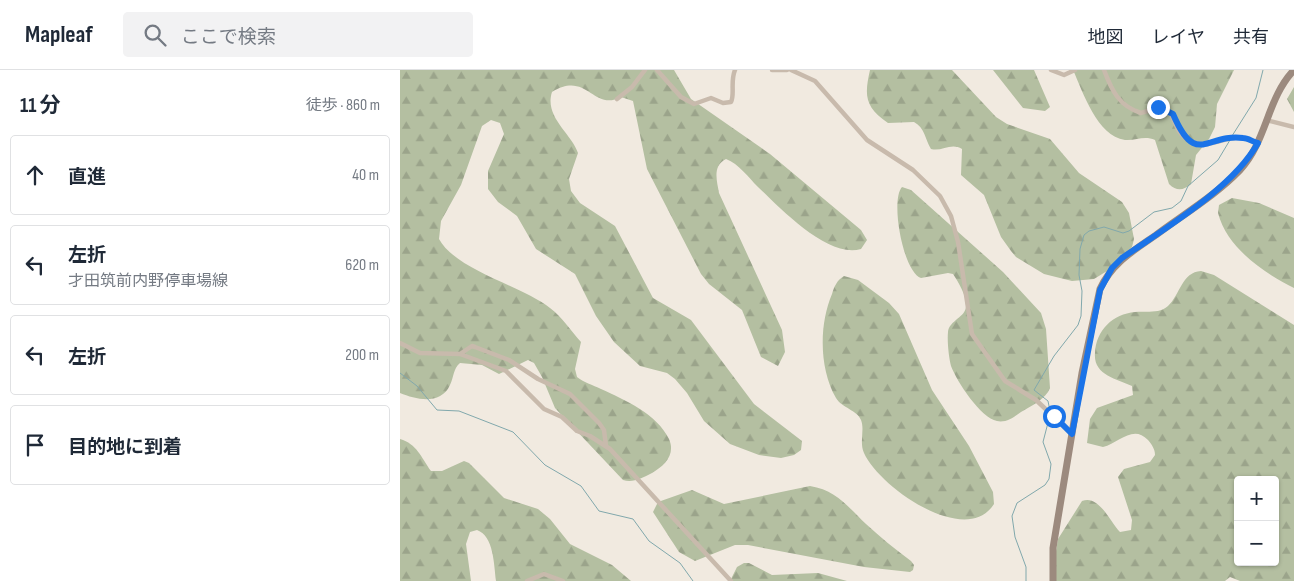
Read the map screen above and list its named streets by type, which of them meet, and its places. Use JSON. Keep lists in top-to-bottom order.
{
  "page": {
    "header": "Mapleaf",
    "search": "ここで検索",
    "nav": ["地図", "レイヤ", "共有"],
    "heading": ["11 分", "徒歩 · 860 m"],
    "list": [
      ["直進", "40 m"],
      ["左折", "才田筑前内野停車場線", "620 m"],
      ["左折", "200 m"],
      "目的地に到着"
    ],
    "map_buttons": ["+", "−"]
  }
}
